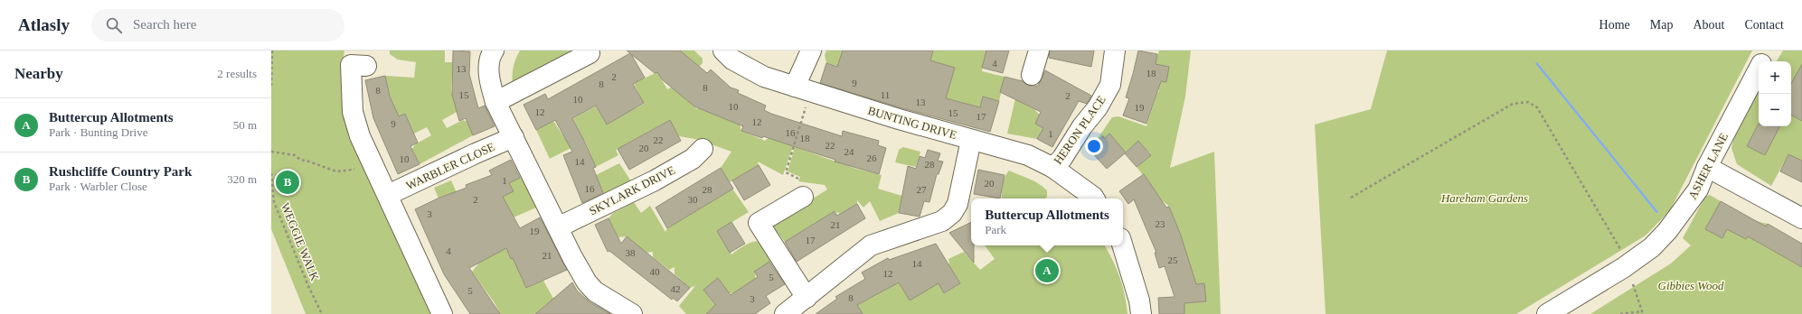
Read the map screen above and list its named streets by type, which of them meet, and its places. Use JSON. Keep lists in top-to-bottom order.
{
  "streets": {
    "street": [
      "BUNTING DRIVE",
      "HERON PLACE",
      "WARBLER CLOSE",
      "ASHER LANE",
      "SKYLARK DRIVE"
    ],
    "path": ["WEGGIE WALK"]
  },
  "crossings": [
    ["BUNTING DRIVE", "HERON PLACE"]
  ],
  "parks": ["Hareham Gardens", "Gibbies Wood"],
  "house_numbers": [
    "4",
    "13",
    "18",
    "2",
    "9",
    "8",
    "8",
    "8",
    "15",
    "11",
    "2",
    "10",
    "13",
    "10",
    "19",
    "12",
    "15",
    "17",
    "12",
    "9",
    "16",
    "1",
    "18",
    "22",
    "22",
    "20",
    "24",
    "26",
    "10",
    "14",
    "28",
    "1",
    "20",
    "16",
    "28",
    "27",
    "2",
    "30",
    "3",
    "23",
    "21",
    "19",
    "17",
    "4",
    "38",
    "21",
    "25",
    "14",
    "40",
    "12",
    "5",
    "42",
    "5",
    "8",
    "3"
  ],
  "page": {
    "header": "Atlasly",
    "search": "Search here",
    "nav": [
      "Home",
      "Map",
      "About",
      "Contact"
    ],
    "heading": ["Nearby", "2 results"],
    "map_buttons": ["+", "−"],
    "list": [
      {
        "mark": "A",
        "name": "Buttercup Allotments",
        "note": "Park · Bunting Drive",
        "value": "50 m"
      },
      {
        "mark": "B",
        "name": "Rushcliffe Country Park",
        "note": "Park · Warbler Close",
        "value": "320 m"
      }
    ],
    "pins": ["B", "A"],
    "popup": ["Buttercup Allotments", "Park"]
  }
}
